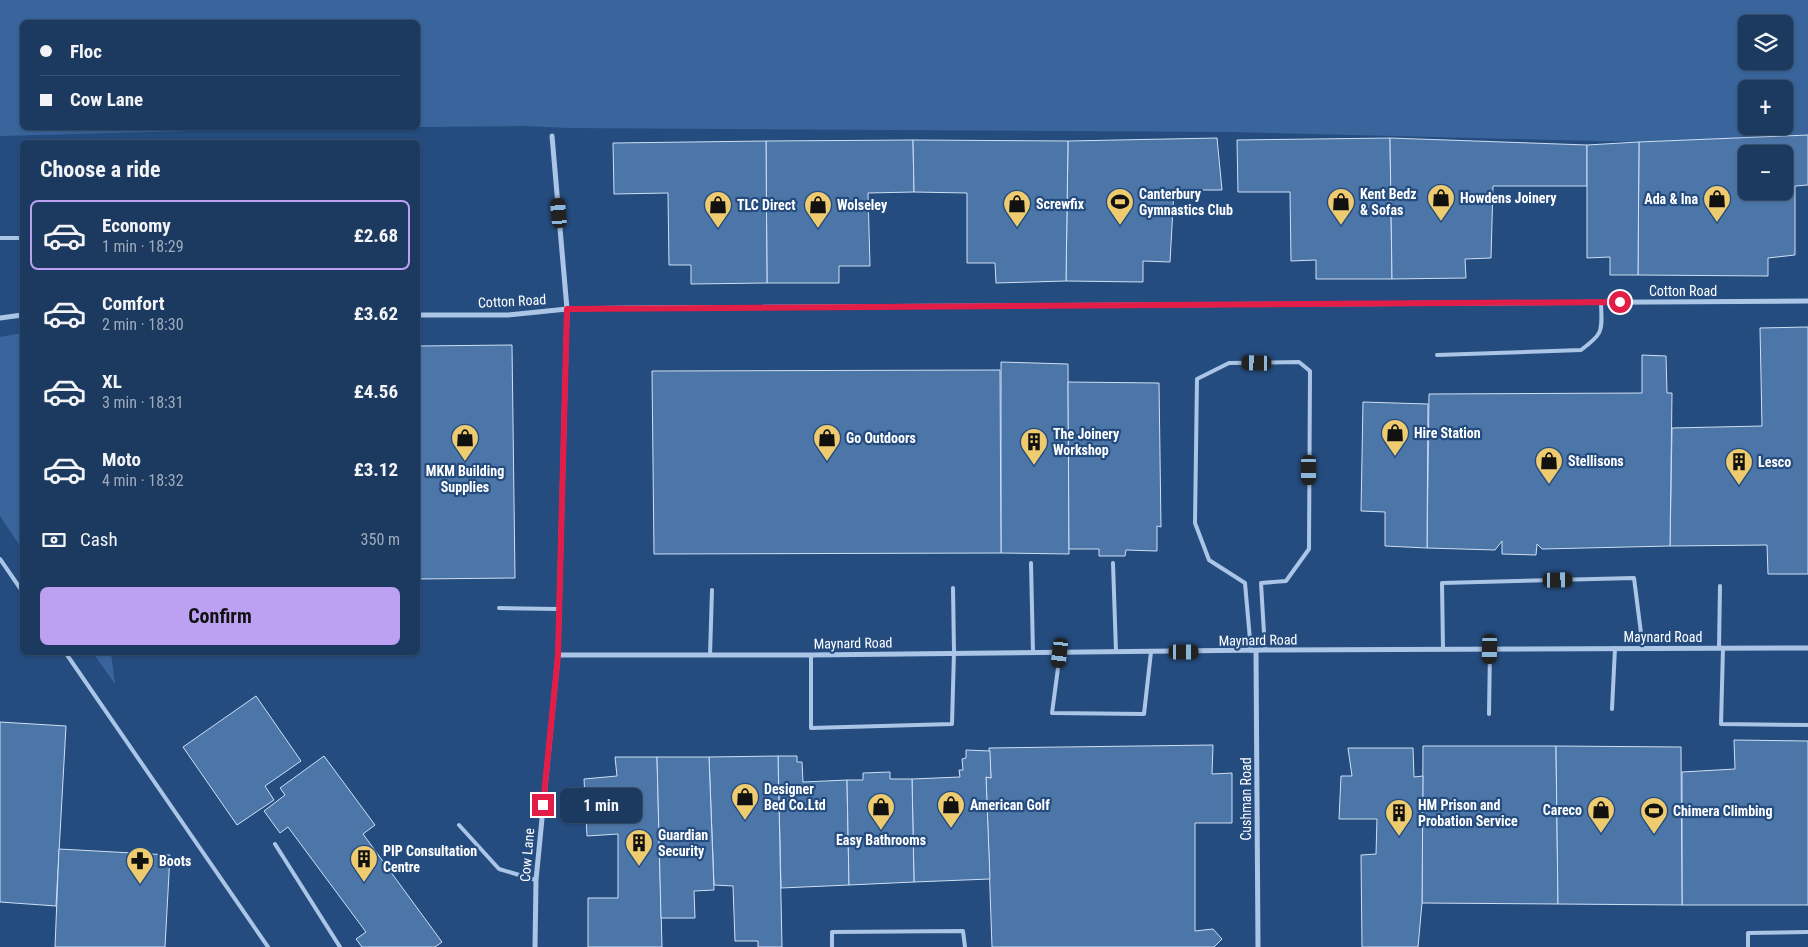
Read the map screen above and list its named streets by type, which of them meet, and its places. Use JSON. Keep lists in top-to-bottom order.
{
  "streets": {
    "street": [
      "Cotton Road",
      "Maynard Road",
      "Cushman Road",
      "Cow Lane"
    ]
  },
  "crossings": [
    ["Cotton Road", "Cow Lane"],
    ["Maynard Road", "Cushman Road"],
    ["Maynard Road", "Cow Lane"]
  ],
  "places": {
    "shop": [
      "Howdens Joinery",
      "Ada & Ina",
      "Kent Bedz & Sofas",
      "Screwfix",
      "TLC Direct",
      "Wolseley",
      "Hire Station",
      "MKM Building Supplies",
      "Go Outdoors",
      "Stellisons",
      "Designer Bed Co.Ltd",
      "American Golf",
      "Easy Bathrooms",
      "Careco"
    ],
    "sports": ["Canterbury Gymnastics Club", "Chimera Climbing"],
    "building": [
      "The Joinery Workshop",
      "Lesco",
      "HM Prison and Probation Service",
      "Guardian Security",
      "PIP Consultation Centre"
    ],
    "pharmacy": ["Boots"]
  },
  "page": {
    "map_buttons": ["+", "−"],
    "banner": ["Floc", "Cow Lane"],
    "heading": "Choose a ride",
    "list": [
      {
        "name": "Economy",
        "note": "1 min · 18:29",
        "value": "£2.68"
      },
      {
        "name": "Comfort",
        "note": "2 min · 18:30",
        "value": "£3.62"
      },
      {
        "name": "XL",
        "note": "3 min · 18:31",
        "value": "£4.56"
      },
      {
        "name": "Moto",
        "note": "4 min · 18:32",
        "value": "£3.12"
      }
    ],
    "pay": ["Cash", "350 m"],
    "buttons": "Confirm",
    "bubble": "1 min"
  }
}
